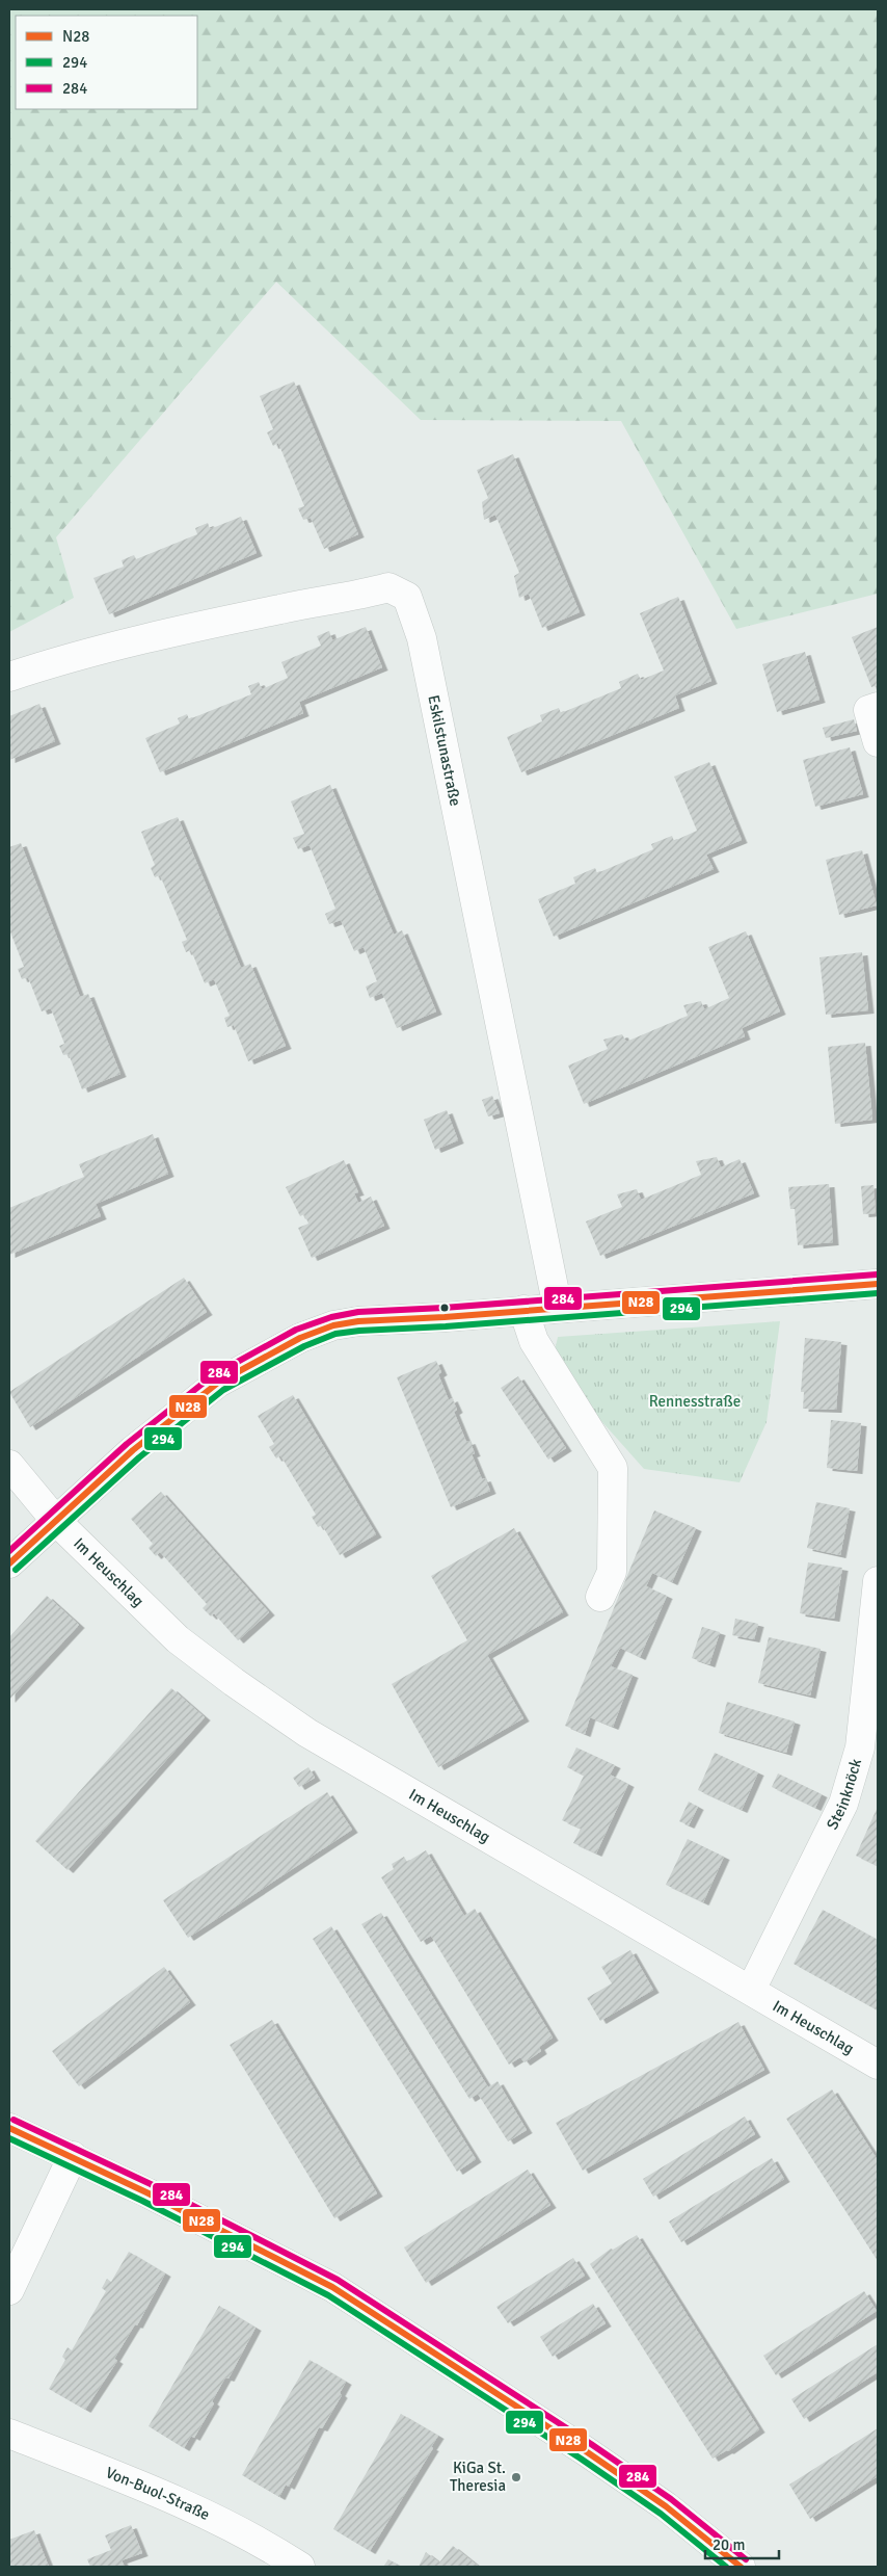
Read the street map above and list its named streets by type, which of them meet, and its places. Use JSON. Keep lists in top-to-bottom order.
{
  "streets": {
    "street": [
      "Eskilstunastraße",
      "Im Heuschlag",
      "Steinknöck",
      "Von-Buol-Straße"
    ]
  },
  "crossings": [
    ["Im Heuschlag", "Steinknöck"]
  ],
  "parks": ["Rennesstraße"],
  "places": ["KiGa St. Theresia"],
  "lines": ["transit line 284", "transit line N28", "transit line 294"],
  "legend": ["N28", "294", "284"],
  "scale_bar": "20 m"
}
